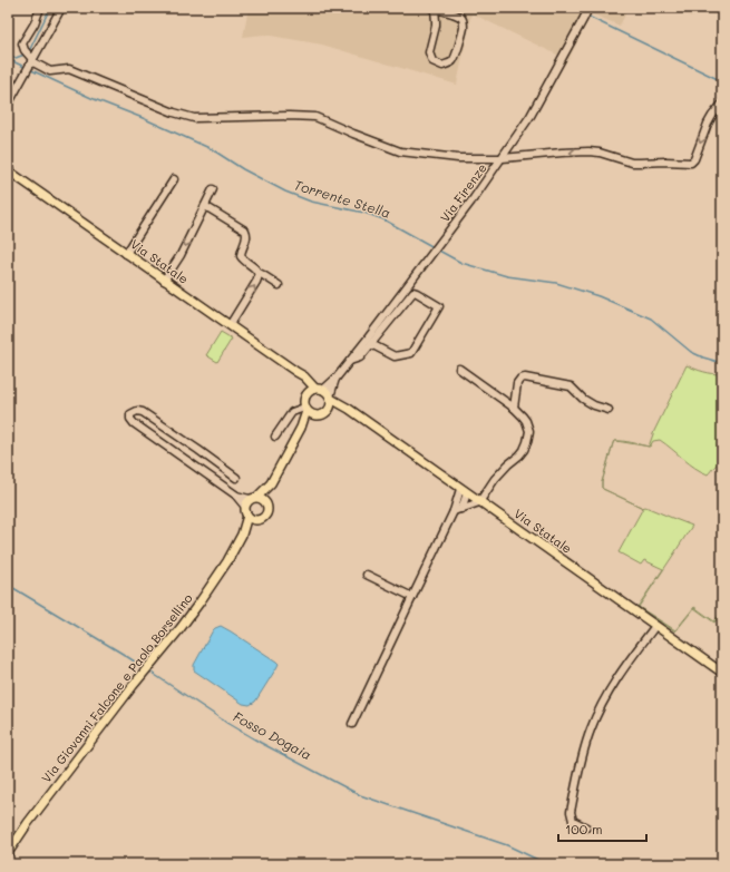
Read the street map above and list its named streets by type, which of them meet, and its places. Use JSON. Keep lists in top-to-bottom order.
{
  "streets": {
    "main road": ["Via Statale", "Via Giovanni Falcone e Paolo Borsellino"],
    "street": ["Via Firenze"]
  },
  "crossings": [
    ["Via Statale", "Via Giovanni Falcone e Paolo Borsellino"]
  ],
  "water": ["Torrente Stella", "Fosso Dogaia"],
  "scale_bar": "100 m"
}
